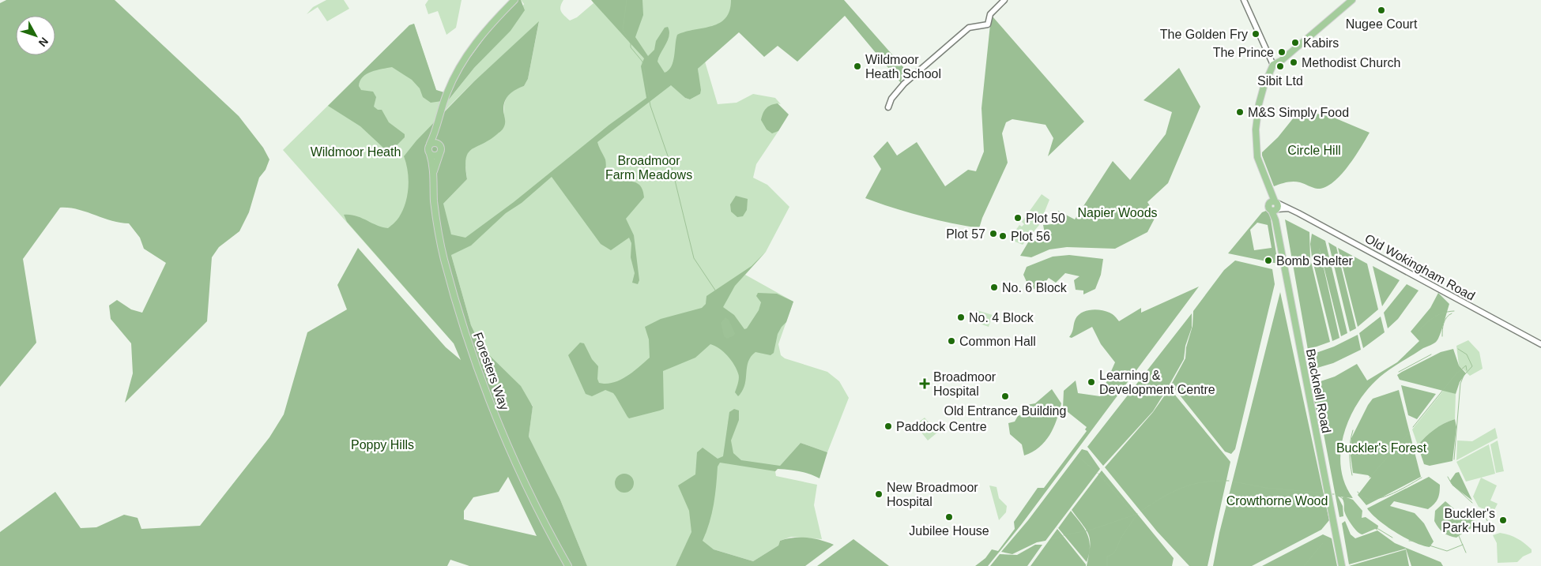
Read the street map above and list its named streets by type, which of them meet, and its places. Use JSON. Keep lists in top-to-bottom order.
{
  "streets": {
    "main road": ["Foresters Way", "Bracknell Road"],
    "street": ["Old Wokingham Road"]
  },
  "crossings": [
    ["Old Wokingham Road", "Bracknell Road"]
  ],
  "parks": [
    "Circle Hill",
    "Wildmoor Heath",
    "Broadmoor Farm Meadows",
    "Napier Woods",
    "Poppy Hills",
    "Buckler's Forest",
    "Crowthorne Wood"
  ],
  "places": {
    "other": [
      "Nugee Court",
      "The Golden Fry",
      "Kabirs",
      "The Prince",
      "Methodist Church",
      "Wildmoor Heath School",
      "Sibit Ltd",
      "M&S Simply Food",
      "Plot 50",
      "Plot 57",
      "Plot 56",
      "Bomb Shelter",
      "No. 6 Block",
      "No. 4 Block",
      "Common Hall",
      "Learning & Development Centre",
      "Old Entrance Building",
      "Paddock Centre",
      "New Broadmoor Hospital",
      "Jubilee House",
      "Buckler's Park Hub"
    ],
    "health": ["Broadmoor Hospital"]
  },
  "north": "bottom right"
}
